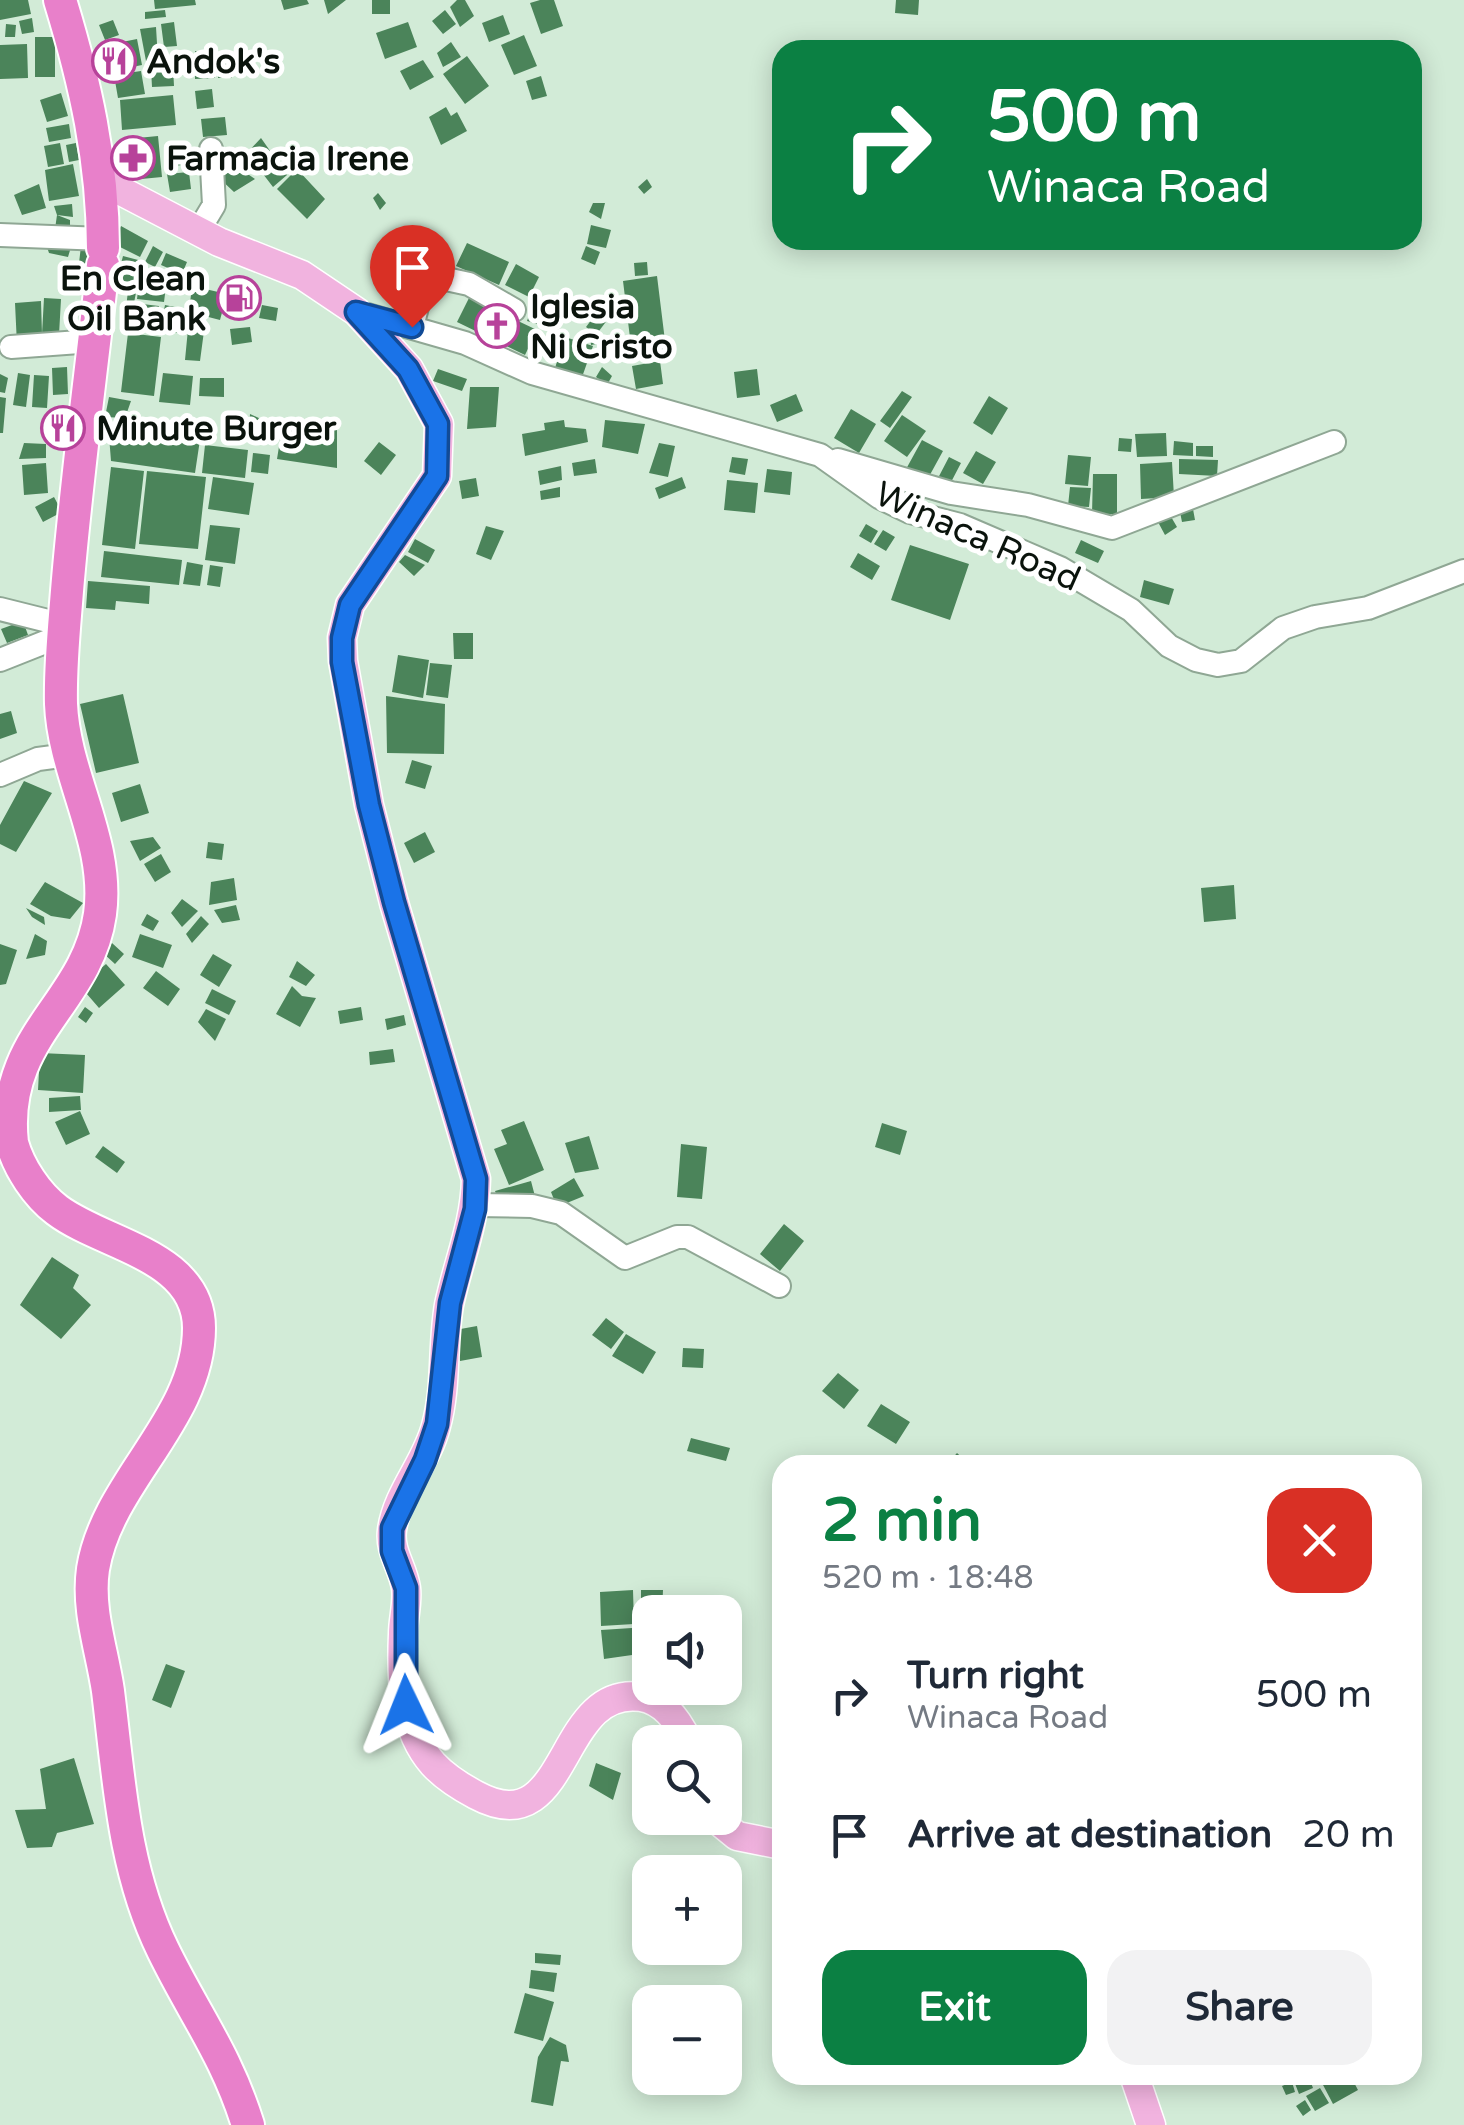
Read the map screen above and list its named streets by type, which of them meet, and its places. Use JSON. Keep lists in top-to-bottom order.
{
  "streets": {
    "street": ["Winaca Road"]
  },
  "places": {
    "restaurant": ["Andok's", "Minute Burger"],
    "pharmacy": ["Farmacia Irene"],
    "fuel station": ["En Clean Oil Bank"],
    "church": ["Iglesia Ni Cristo"]
  },
  "page": {
    "turn": ["500 m", "Winaca Road"],
    "heading": ["2 min", "520 m · 18:48"],
    "map_buttons": ["+", "−"],
    "list": [
      {
        "name": "Turn right",
        "note": "Winaca Road",
        "value": "500 m"
      },
      {
        "name": "Arrive at destination",
        "value": "20 m"
      }
    ],
    "buttons": ["Exit", "Share"]
  }
}
